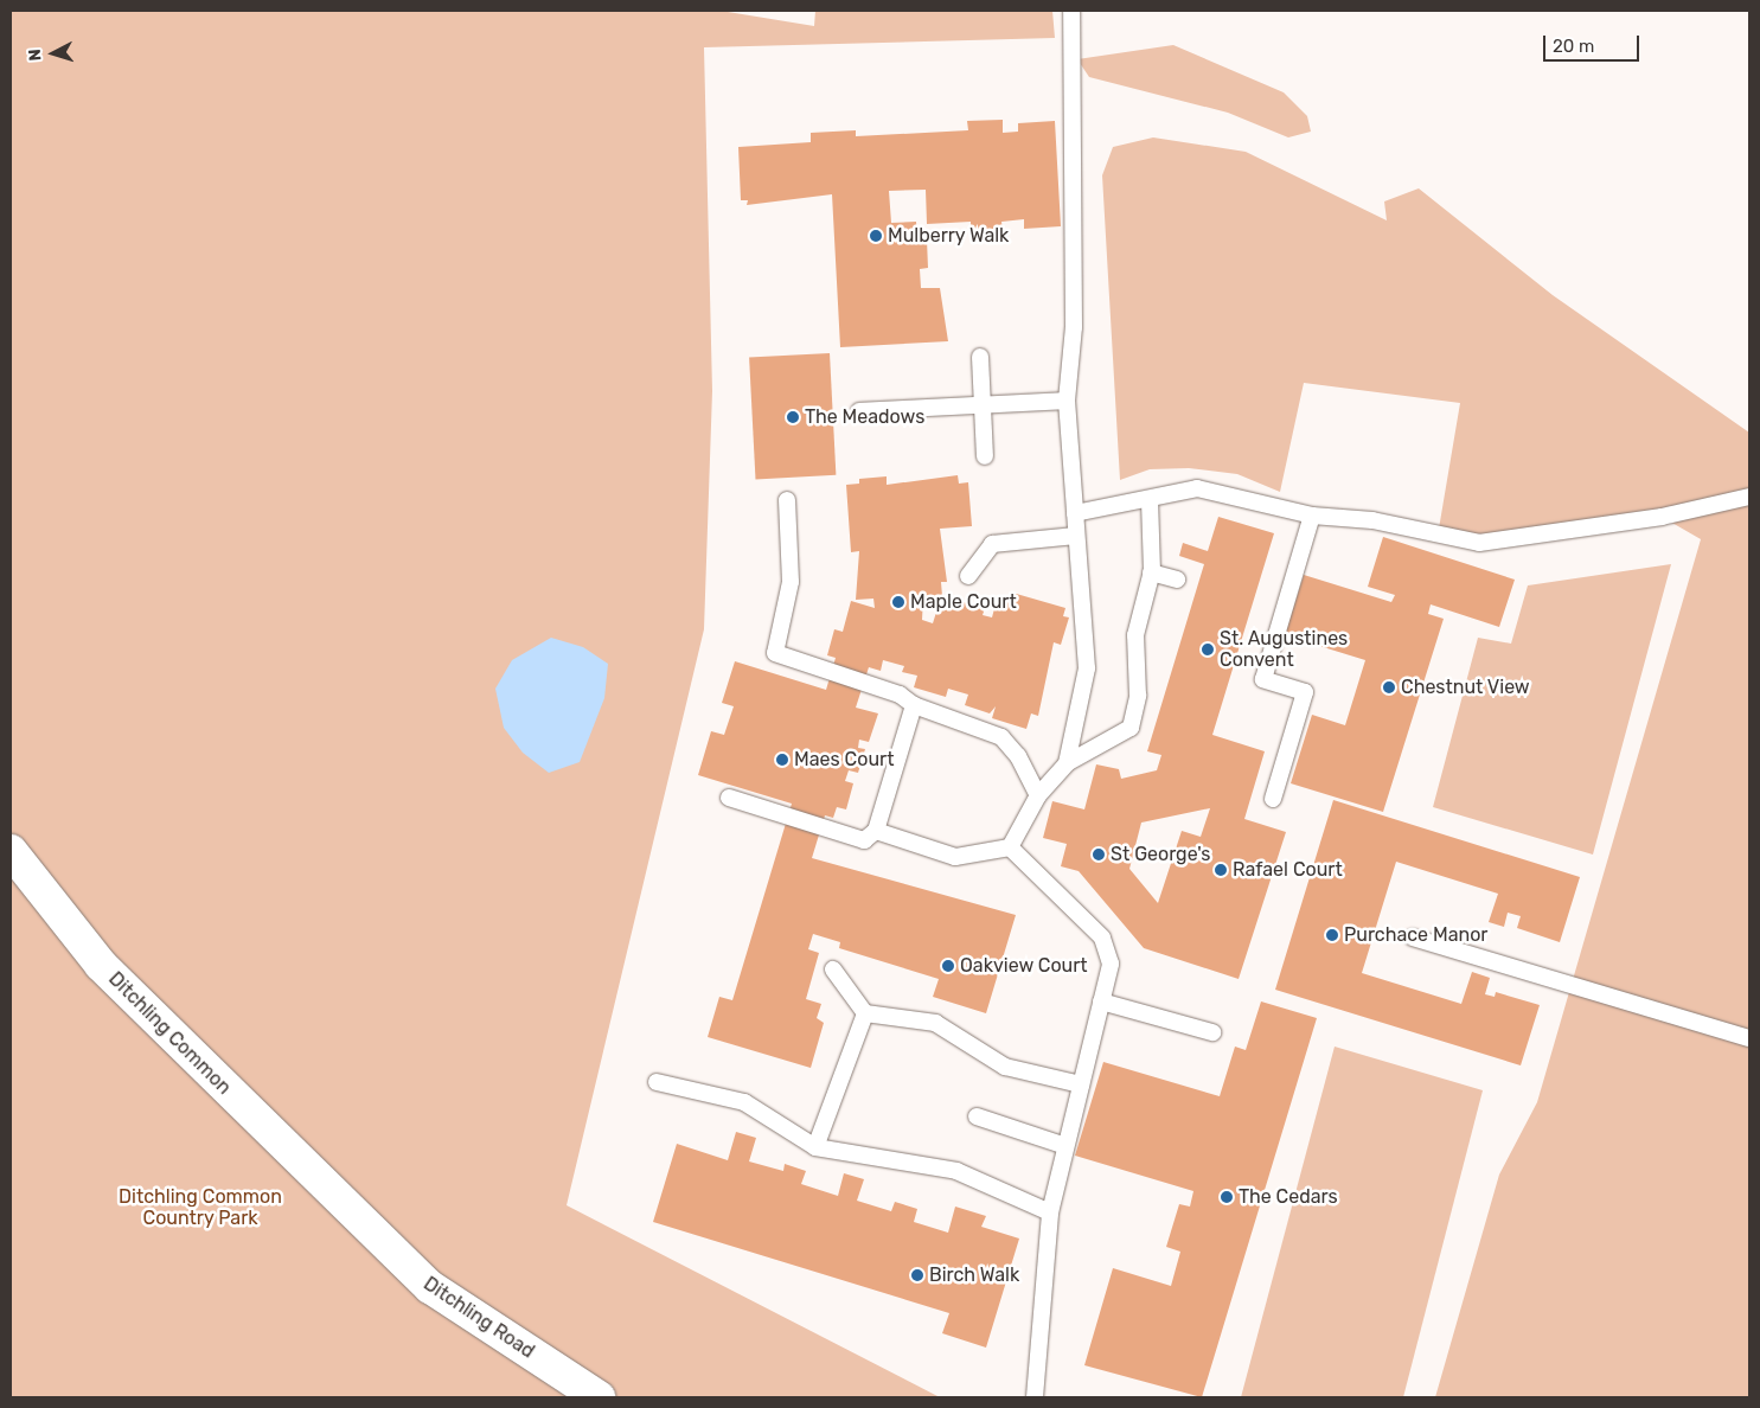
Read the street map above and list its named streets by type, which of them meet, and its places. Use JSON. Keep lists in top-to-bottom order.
{
  "streets": {
    "main road": ["Ditchling Common", "Ditchling Road"]
  },
  "crossings": [
    ["Ditchling Common", "Ditchling Road"]
  ],
  "parks": ["Ditchling Common Country Park"],
  "places": [
    "Mulberry Walk",
    "The Meadows",
    "Maple Court",
    "St. Augustines Convent",
    "Chestnut View",
    "Maes Court",
    "St George's",
    "Rafael Court",
    "Purchace Manor",
    "Oakview Court",
    "The Cedars",
    "Birch Walk"
  ],
  "scale_bar": "20 m",
  "north": "left"
}
